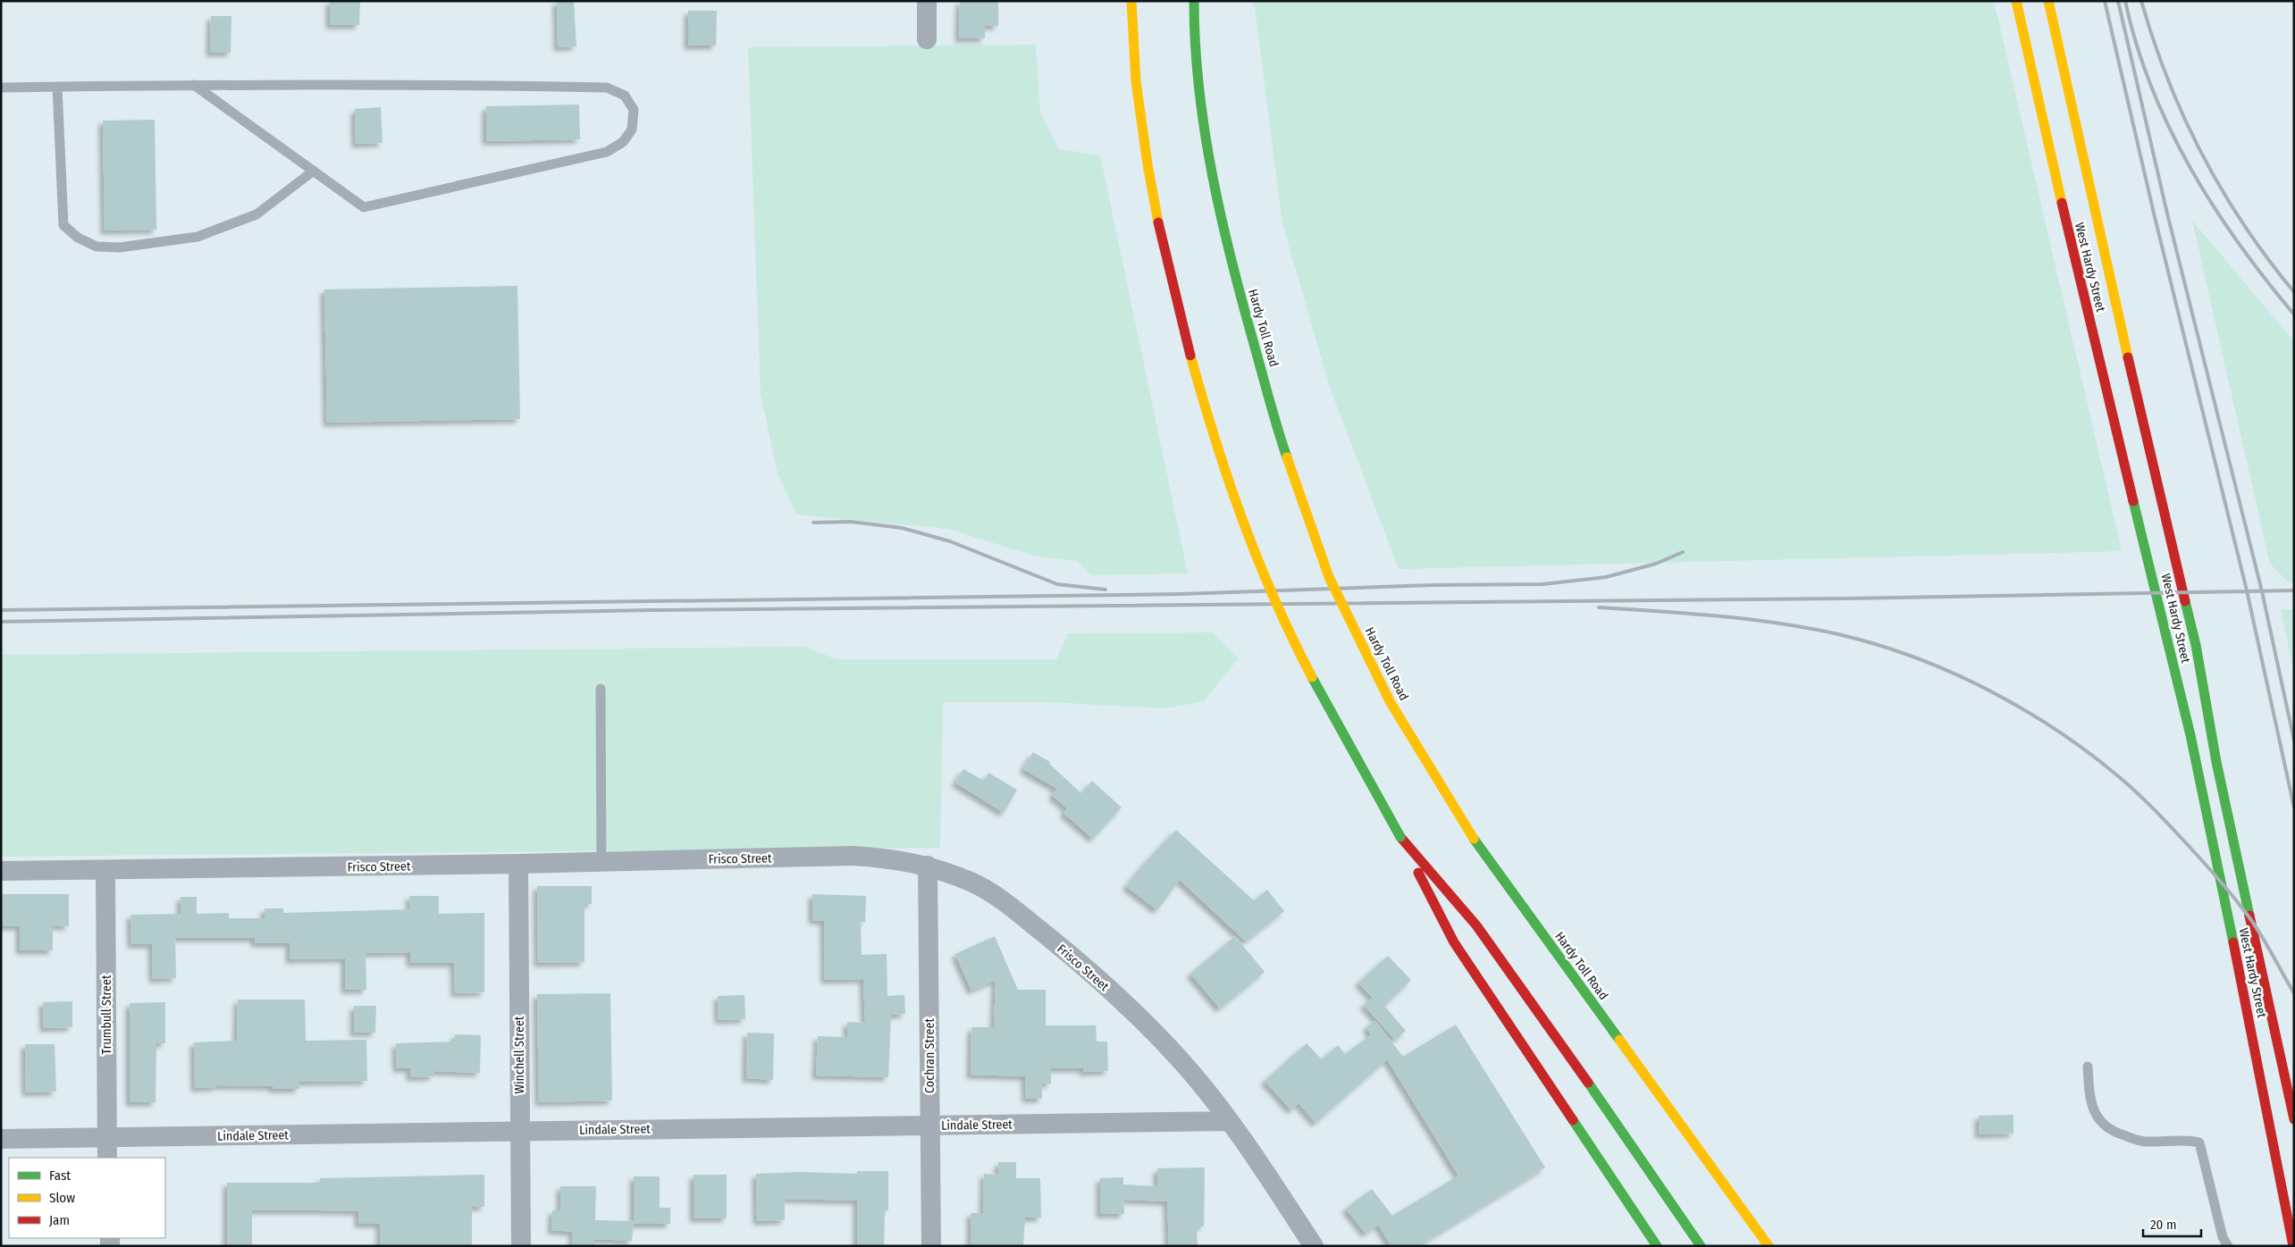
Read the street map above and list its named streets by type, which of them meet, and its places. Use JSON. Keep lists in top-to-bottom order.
{
  "streets": {
    "main road": ["West Hardy Street", "Hardy Toll Road"],
    "street": [
      "Frisco Street",
      "Trumbull Street",
      "Winchell Street",
      "Cochran Street",
      "Lindale Street"
    ]
  },
  "crossings": [
    ["Frisco Street", "Trumbull Street"],
    ["Frisco Street", "Winchell Street"],
    ["Frisco Street", "Cochran Street"],
    ["Frisco Street", "Lindale Street"],
    ["Trumbull Street", "Lindale Street"],
    ["Winchell Street", "Lindale Street"],
    ["Cochran Street", "Lindale Street"]
  ],
  "legend": ["Fast", "Slow", "Jam"],
  "scale_bar": "20 m"
}
